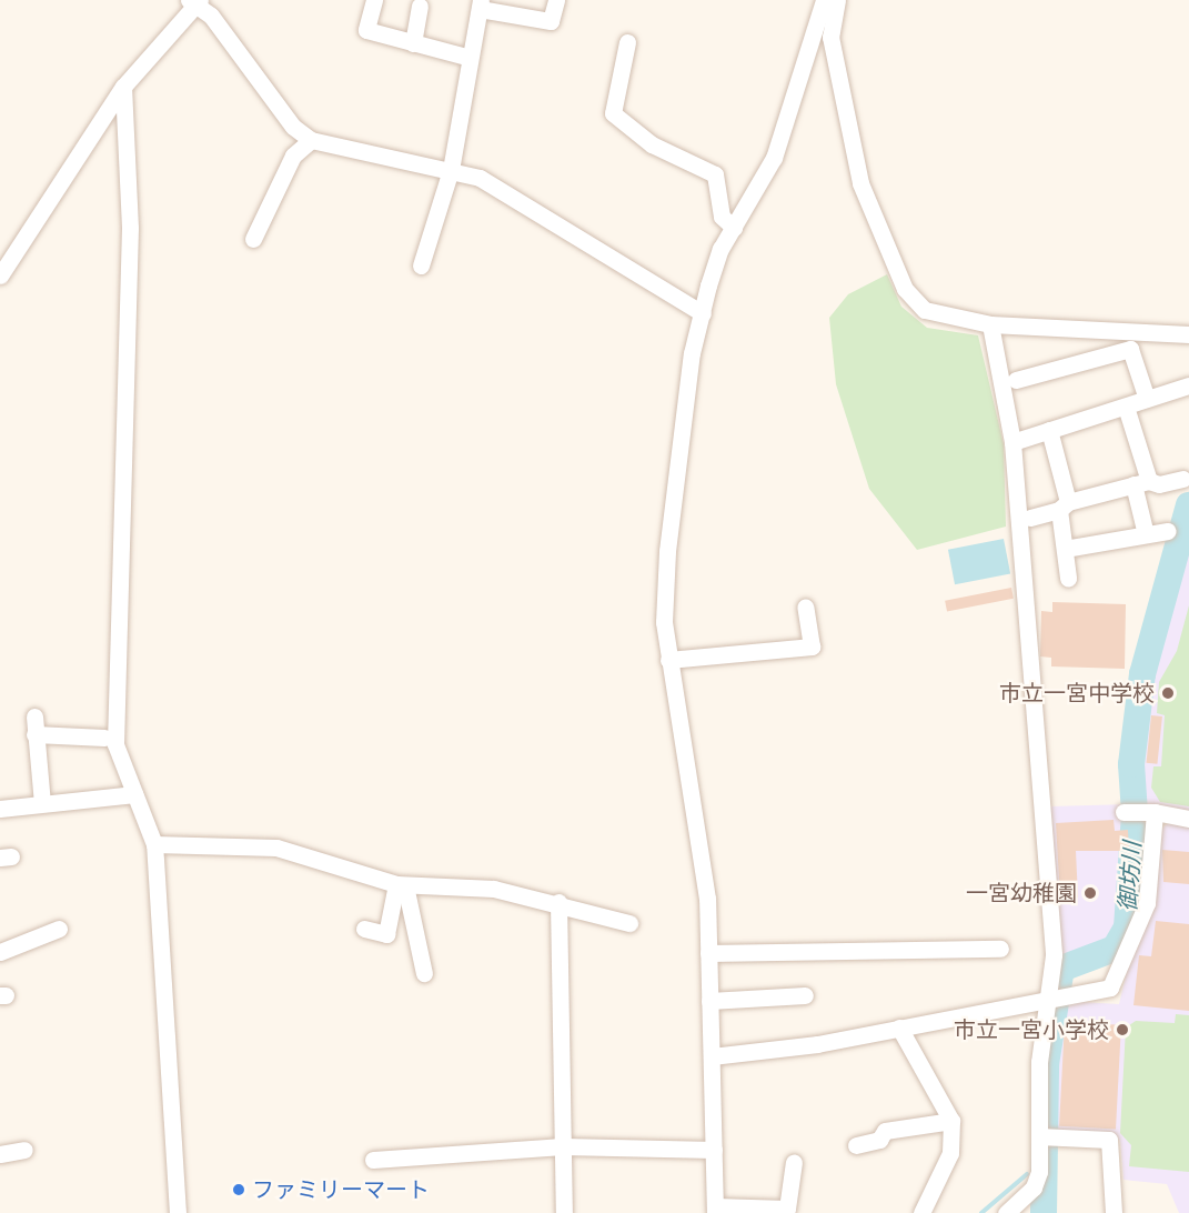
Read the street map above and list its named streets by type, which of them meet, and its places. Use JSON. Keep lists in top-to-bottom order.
{
  "water": ["御坊川"],
  "places": [
    "市立一宮中学校",
    "一宮幼稚園",
    "市立一宮小学校",
    "ファミリーマート"
  ]
}
